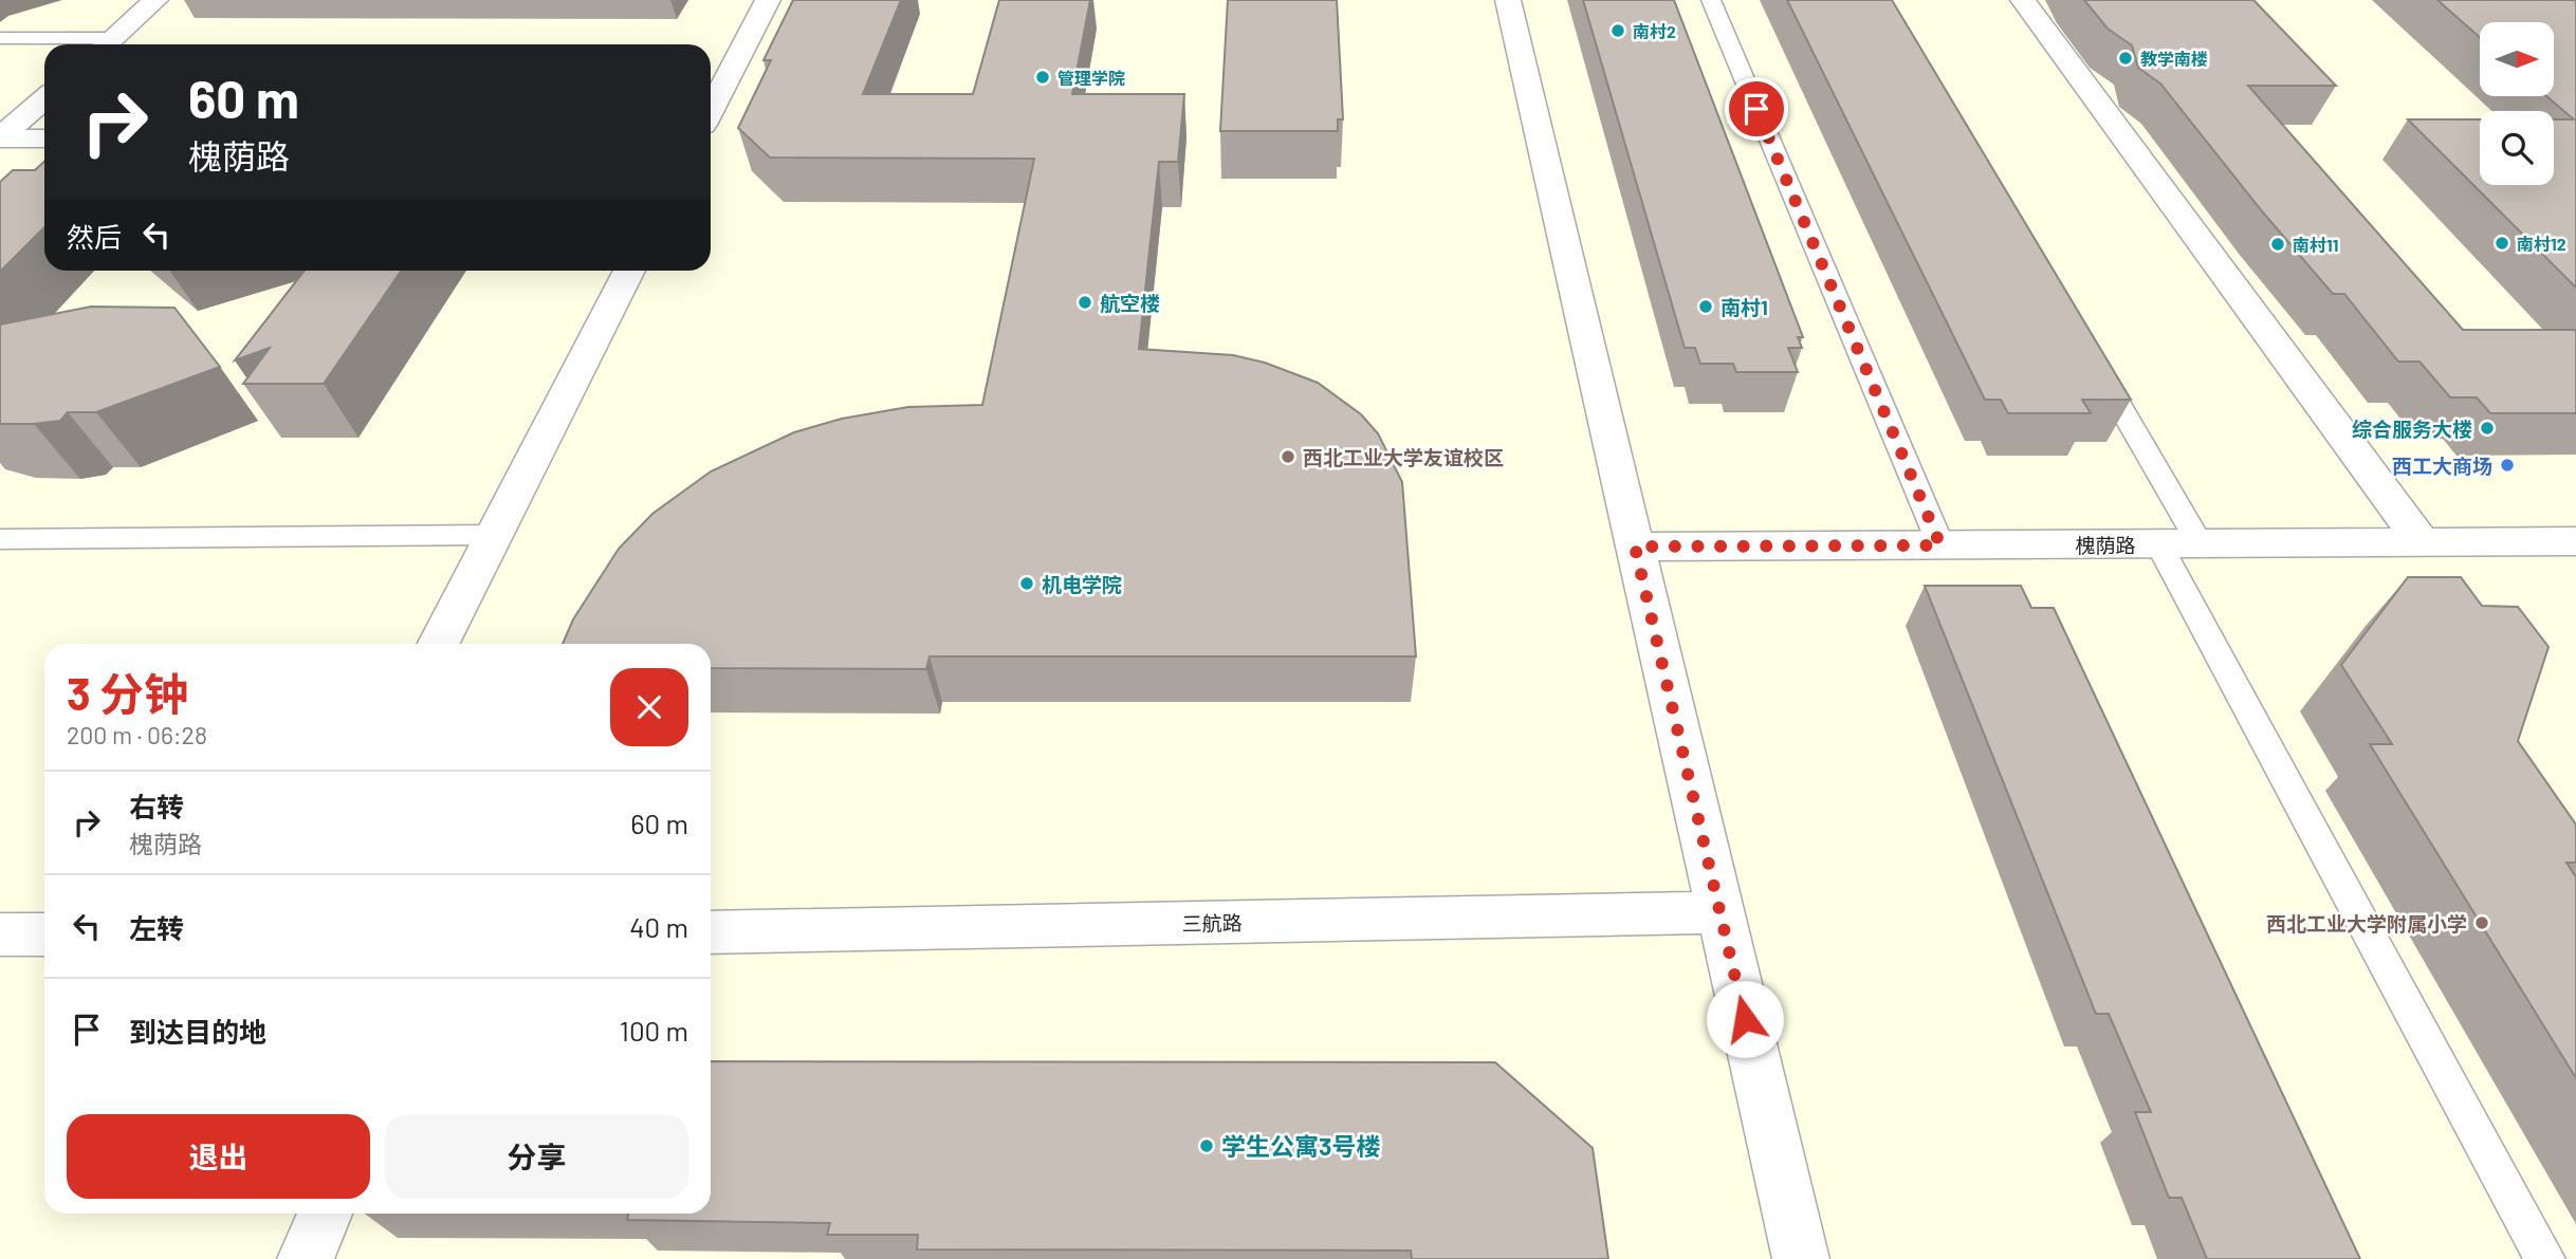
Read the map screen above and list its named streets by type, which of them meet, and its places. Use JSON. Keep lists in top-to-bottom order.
{
  "streets": {
    "street": ["槐荫路", "三航路"]
  },
  "places": [
    "南村2",
    "教学南楼",
    "管理学院",
    "南村12",
    "南村11",
    "航空楼",
    "南村1",
    "综合服务大楼",
    "西北工业大学友谊校区",
    "西工大商场",
    "机电学院",
    "西北工业大学附属小学",
    "学生公寓3号楼"
  ],
  "north": "right",
  "page": {
    "turn": ["60 m", "槐荫路"],
    "then": "然后",
    "heading": ["3 分钟", "200 m · 06:28"],
    "list": [
      {
        "name": "右转",
        "note": "槐荫路",
        "value": "60 m"
      },
      {
        "name": "左转",
        "value": "40 m"
      },
      {
        "name": "到达目的地",
        "value": "100 m"
      }
    ],
    "buttons": ["退出", "分享"]
  }
}
